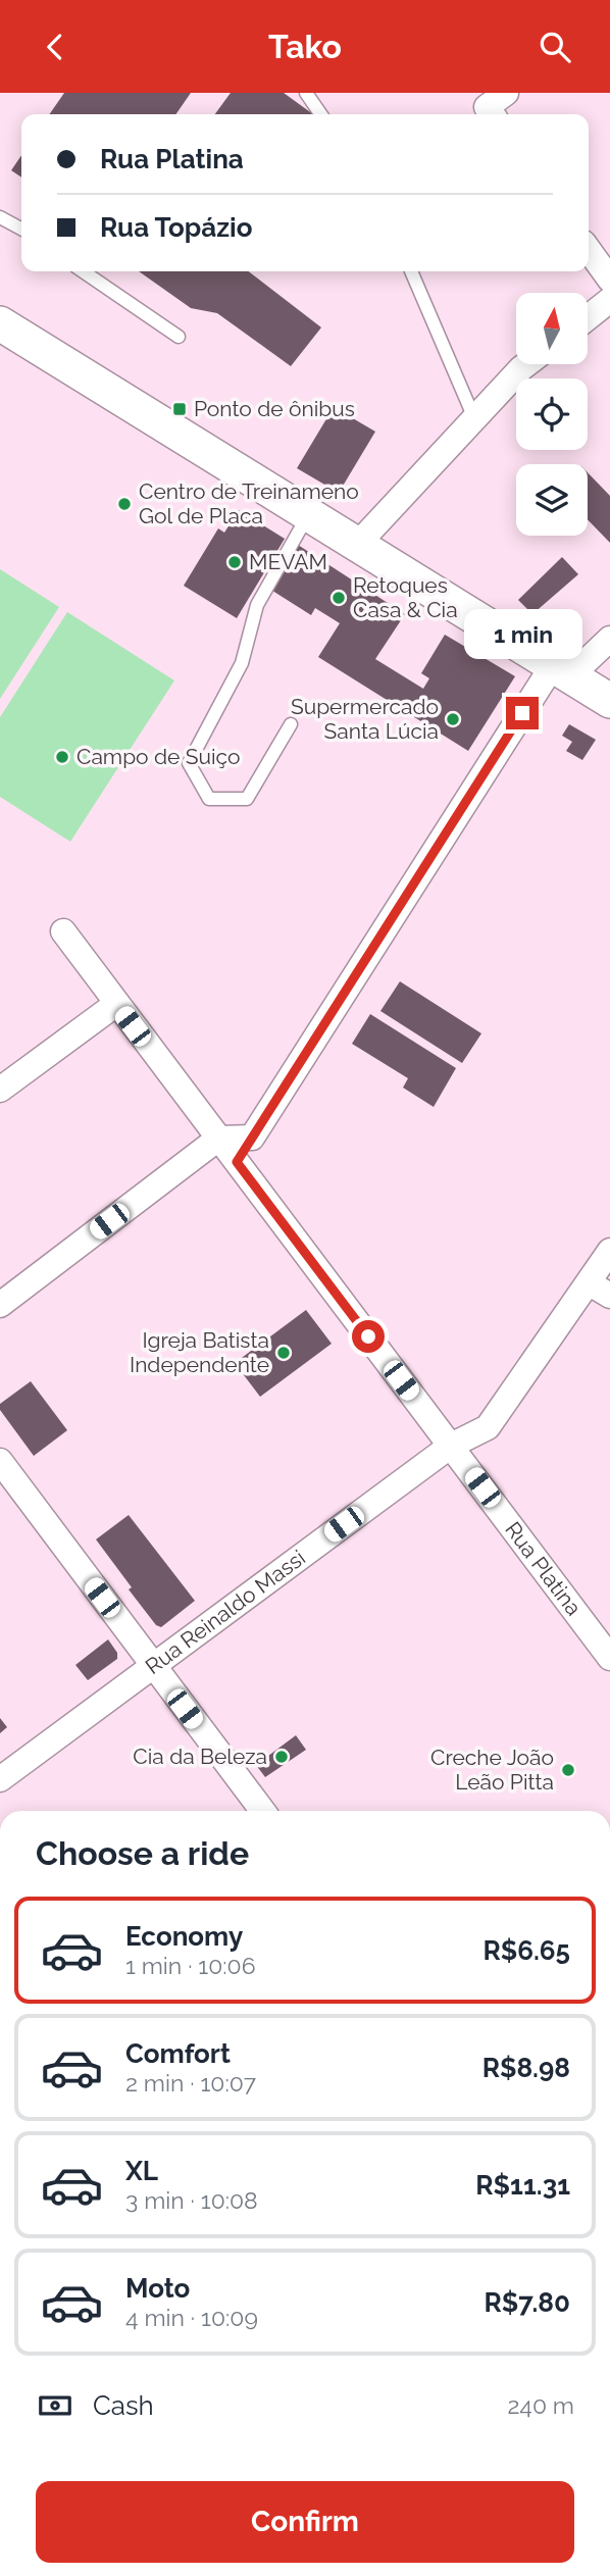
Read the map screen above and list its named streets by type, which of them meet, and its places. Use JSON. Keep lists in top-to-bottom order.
{
  "streets": {
    "street": ["Rua Platina", "Rua Reinaldo Massi"]
  },
  "crossings": [
    ["Rua Platina", "Rua Reinaldo Massi"]
  ],
  "places": {
    "transit": ["Ponto de ônibus"],
    "other": [
      "Centro de Treinameno Gol de Placa",
      "MEVAM",
      "Retoques Casa & Cia",
      "Supermercado Santa Lúcia",
      "Campo de Suiço",
      "Igreja Batista Independente",
      "Cia da Beleza",
      "Creche João Leão Pitta"
    ]
  },
  "north": "top",
  "page": {
    "header": "Tako",
    "banner": ["Rua Platina", "Rua Topázio"],
    "bubble": "1 min",
    "heading": "Choose a ride",
    "list": [
      {
        "name": "Economy",
        "note": "1 min · 10:06",
        "value": "R$6.65"
      },
      {
        "name": "Comfort",
        "note": "2 min · 10:07",
        "value": "R$8.98"
      },
      {
        "name": "XL",
        "note": "3 min · 10:08",
        "value": "R$11.31"
      },
      {
        "name": "Moto",
        "note": "4 min · 10:09",
        "value": "R$7.80"
      }
    ],
    "pay": ["Cash", "240 m"],
    "buttons": "Confirm"
  }
}
